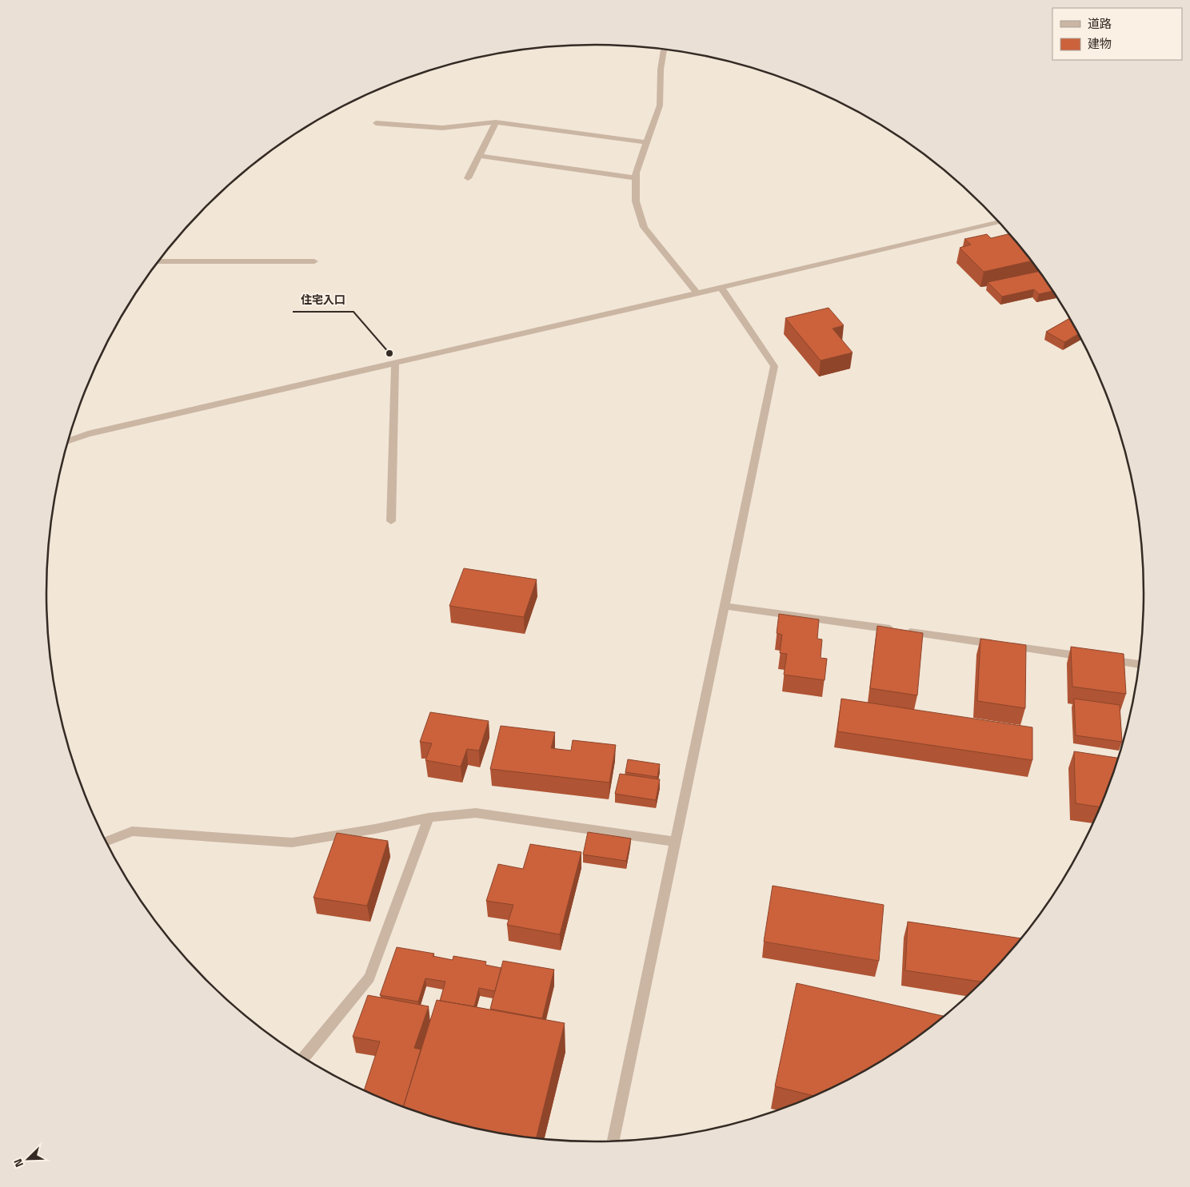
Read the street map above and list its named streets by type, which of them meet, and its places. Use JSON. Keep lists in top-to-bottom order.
{
  "places": ["住宅入口"],
  "legend": ["道路", "建物"],
  "north": "bottom left"
}
